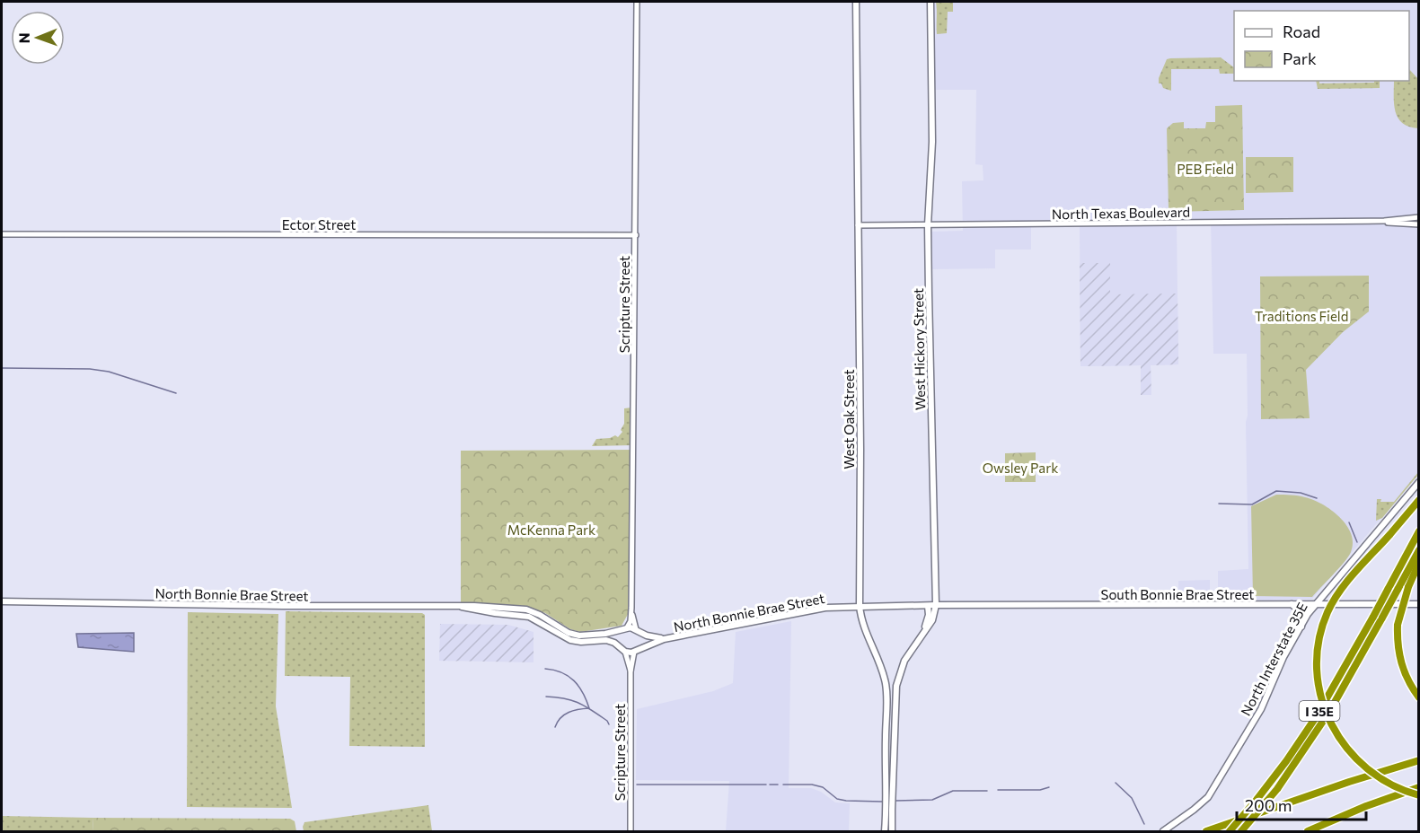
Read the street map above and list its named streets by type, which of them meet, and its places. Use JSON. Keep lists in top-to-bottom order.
{
  "streets": {
    "highway": ["I 35E"],
    "main road": [
      "West Hickory Street",
      "West Oak Street",
      "North Bonnie Brae Street",
      "South Bonnie Brae Street",
      "North Interstate 35E"
    ],
    "street": ["North Texas Boulevard", "Ector Street", "Scripture Street"]
  },
  "crossings": [
    ["North Texas Boulevard", "West Hickory Street"],
    ["North Texas Boulevard", "West Oak Street"],
    ["Ector Street", "Scripture Street"],
    ["Scripture Street", "North Bonnie Brae Street"],
    ["West Hickory Street", "North Bonnie Brae Street"],
    ["West Hickory Street", "South Bonnie Brae Street"],
    ["West Oak Street", "North Bonnie Brae Street"],
    ["North Bonnie Brae Street", "South Bonnie Brae Street"],
    ["South Bonnie Brae Street", "North Interstate 35E"]
  ],
  "parks": [
    "PEB Field",
    "Traditions Field",
    "Owsley Park",
    "McKenna Park"
  ],
  "legend": ["Road", "Park"],
  "scale_bar": "200 m",
  "north": "left"
}
